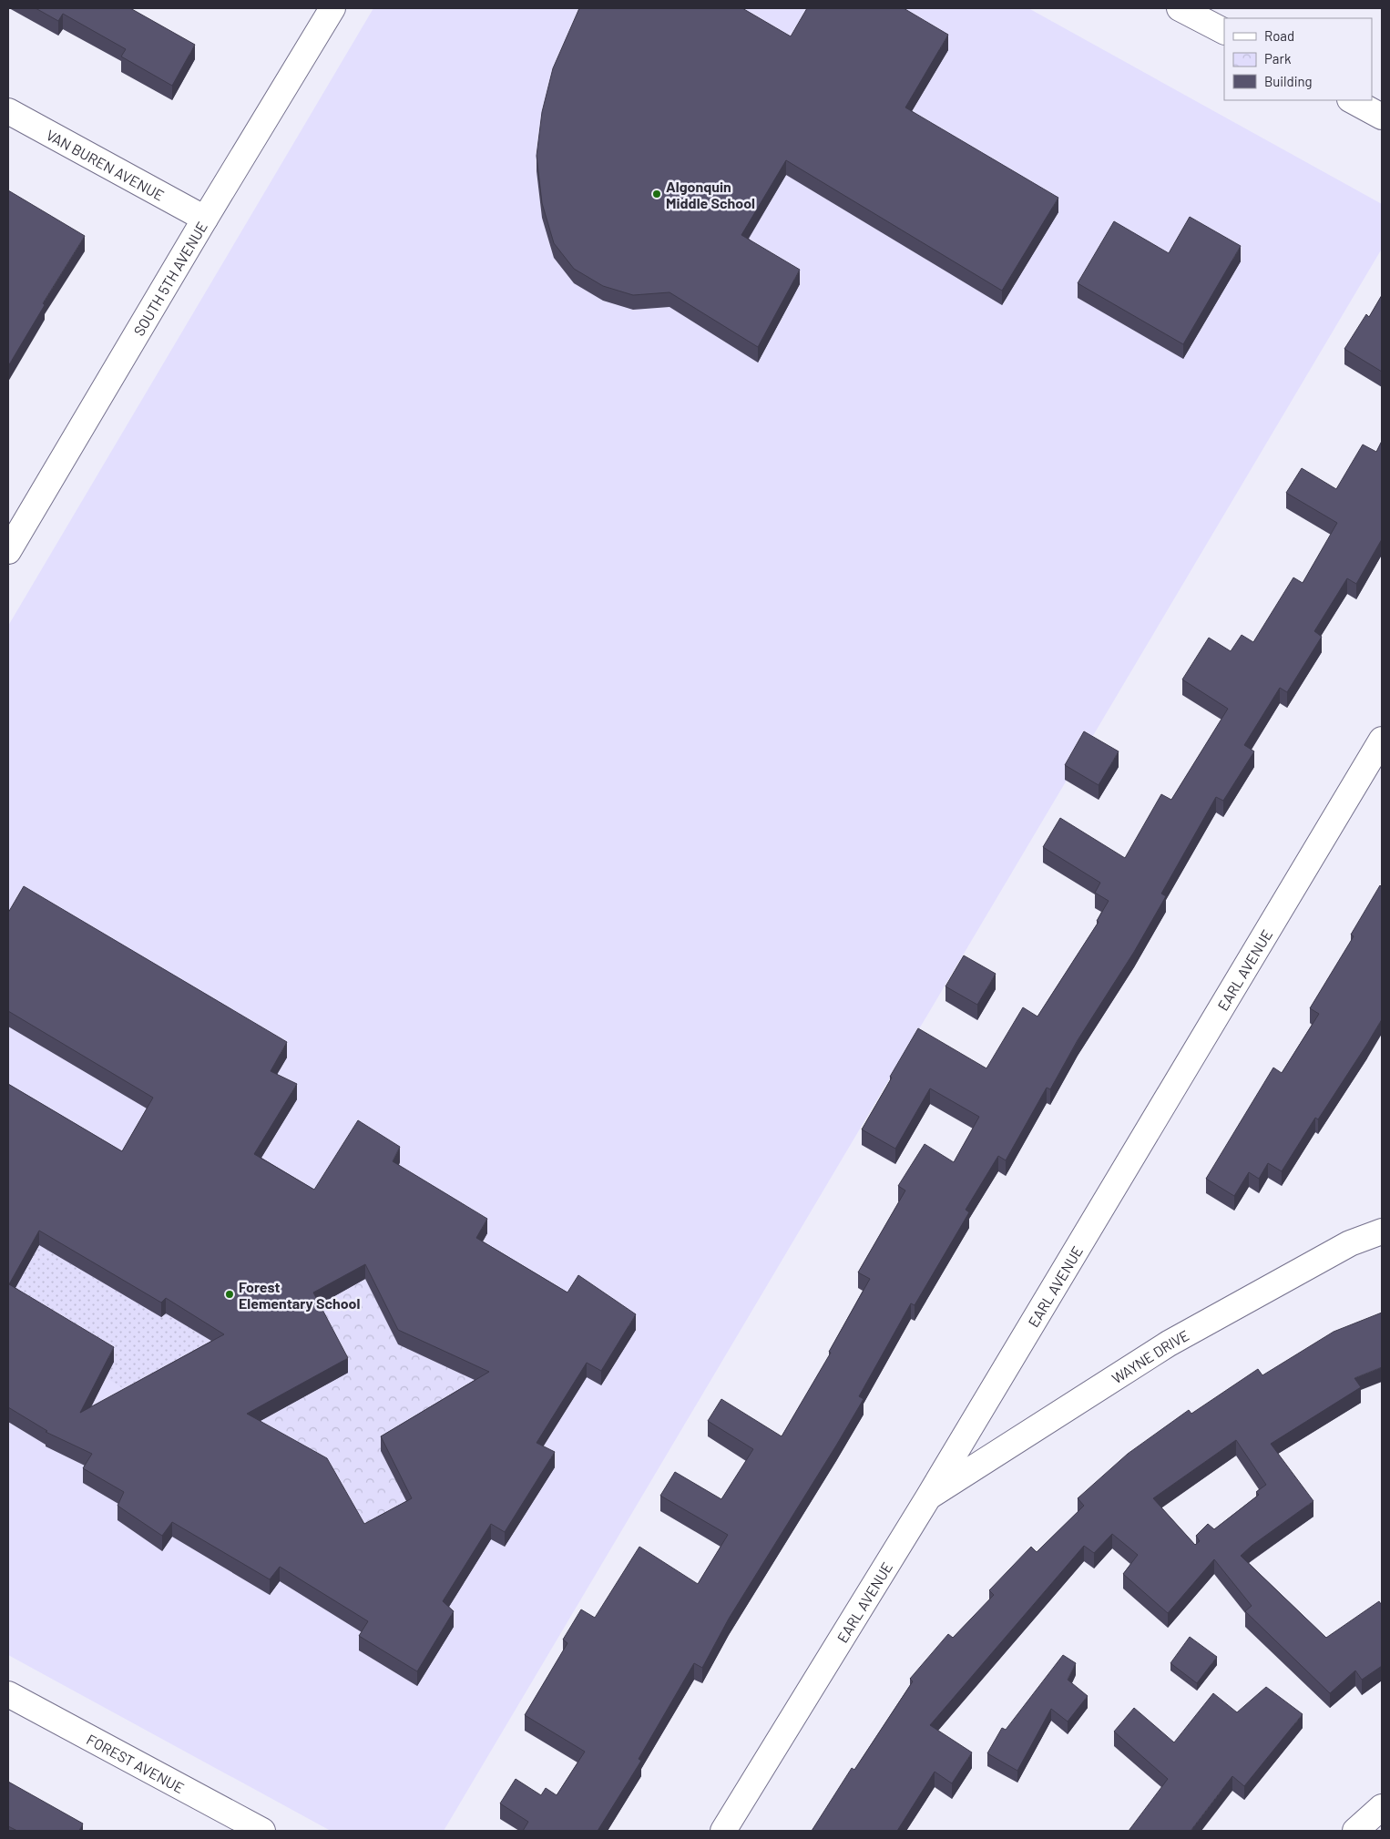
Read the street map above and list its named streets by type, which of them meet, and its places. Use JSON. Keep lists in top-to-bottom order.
{
  "streets": {
    "street": [
      "VAN BUREN AVENUE",
      "SOUTH 5TH AVENUE",
      "EARL AVENUE",
      "WAYNE DRIVE",
      "FOREST AVENUE"
    ]
  },
  "crossings": [
    ["VAN BUREN AVENUE", "SOUTH 5TH AVENUE"],
    ["EARL AVENUE", "WAYNE DRIVE"]
  ],
  "places": ["Algonquin Middle School", "Forest Elementary School"],
  "legend": ["Road", "Park", "Building"]
}
